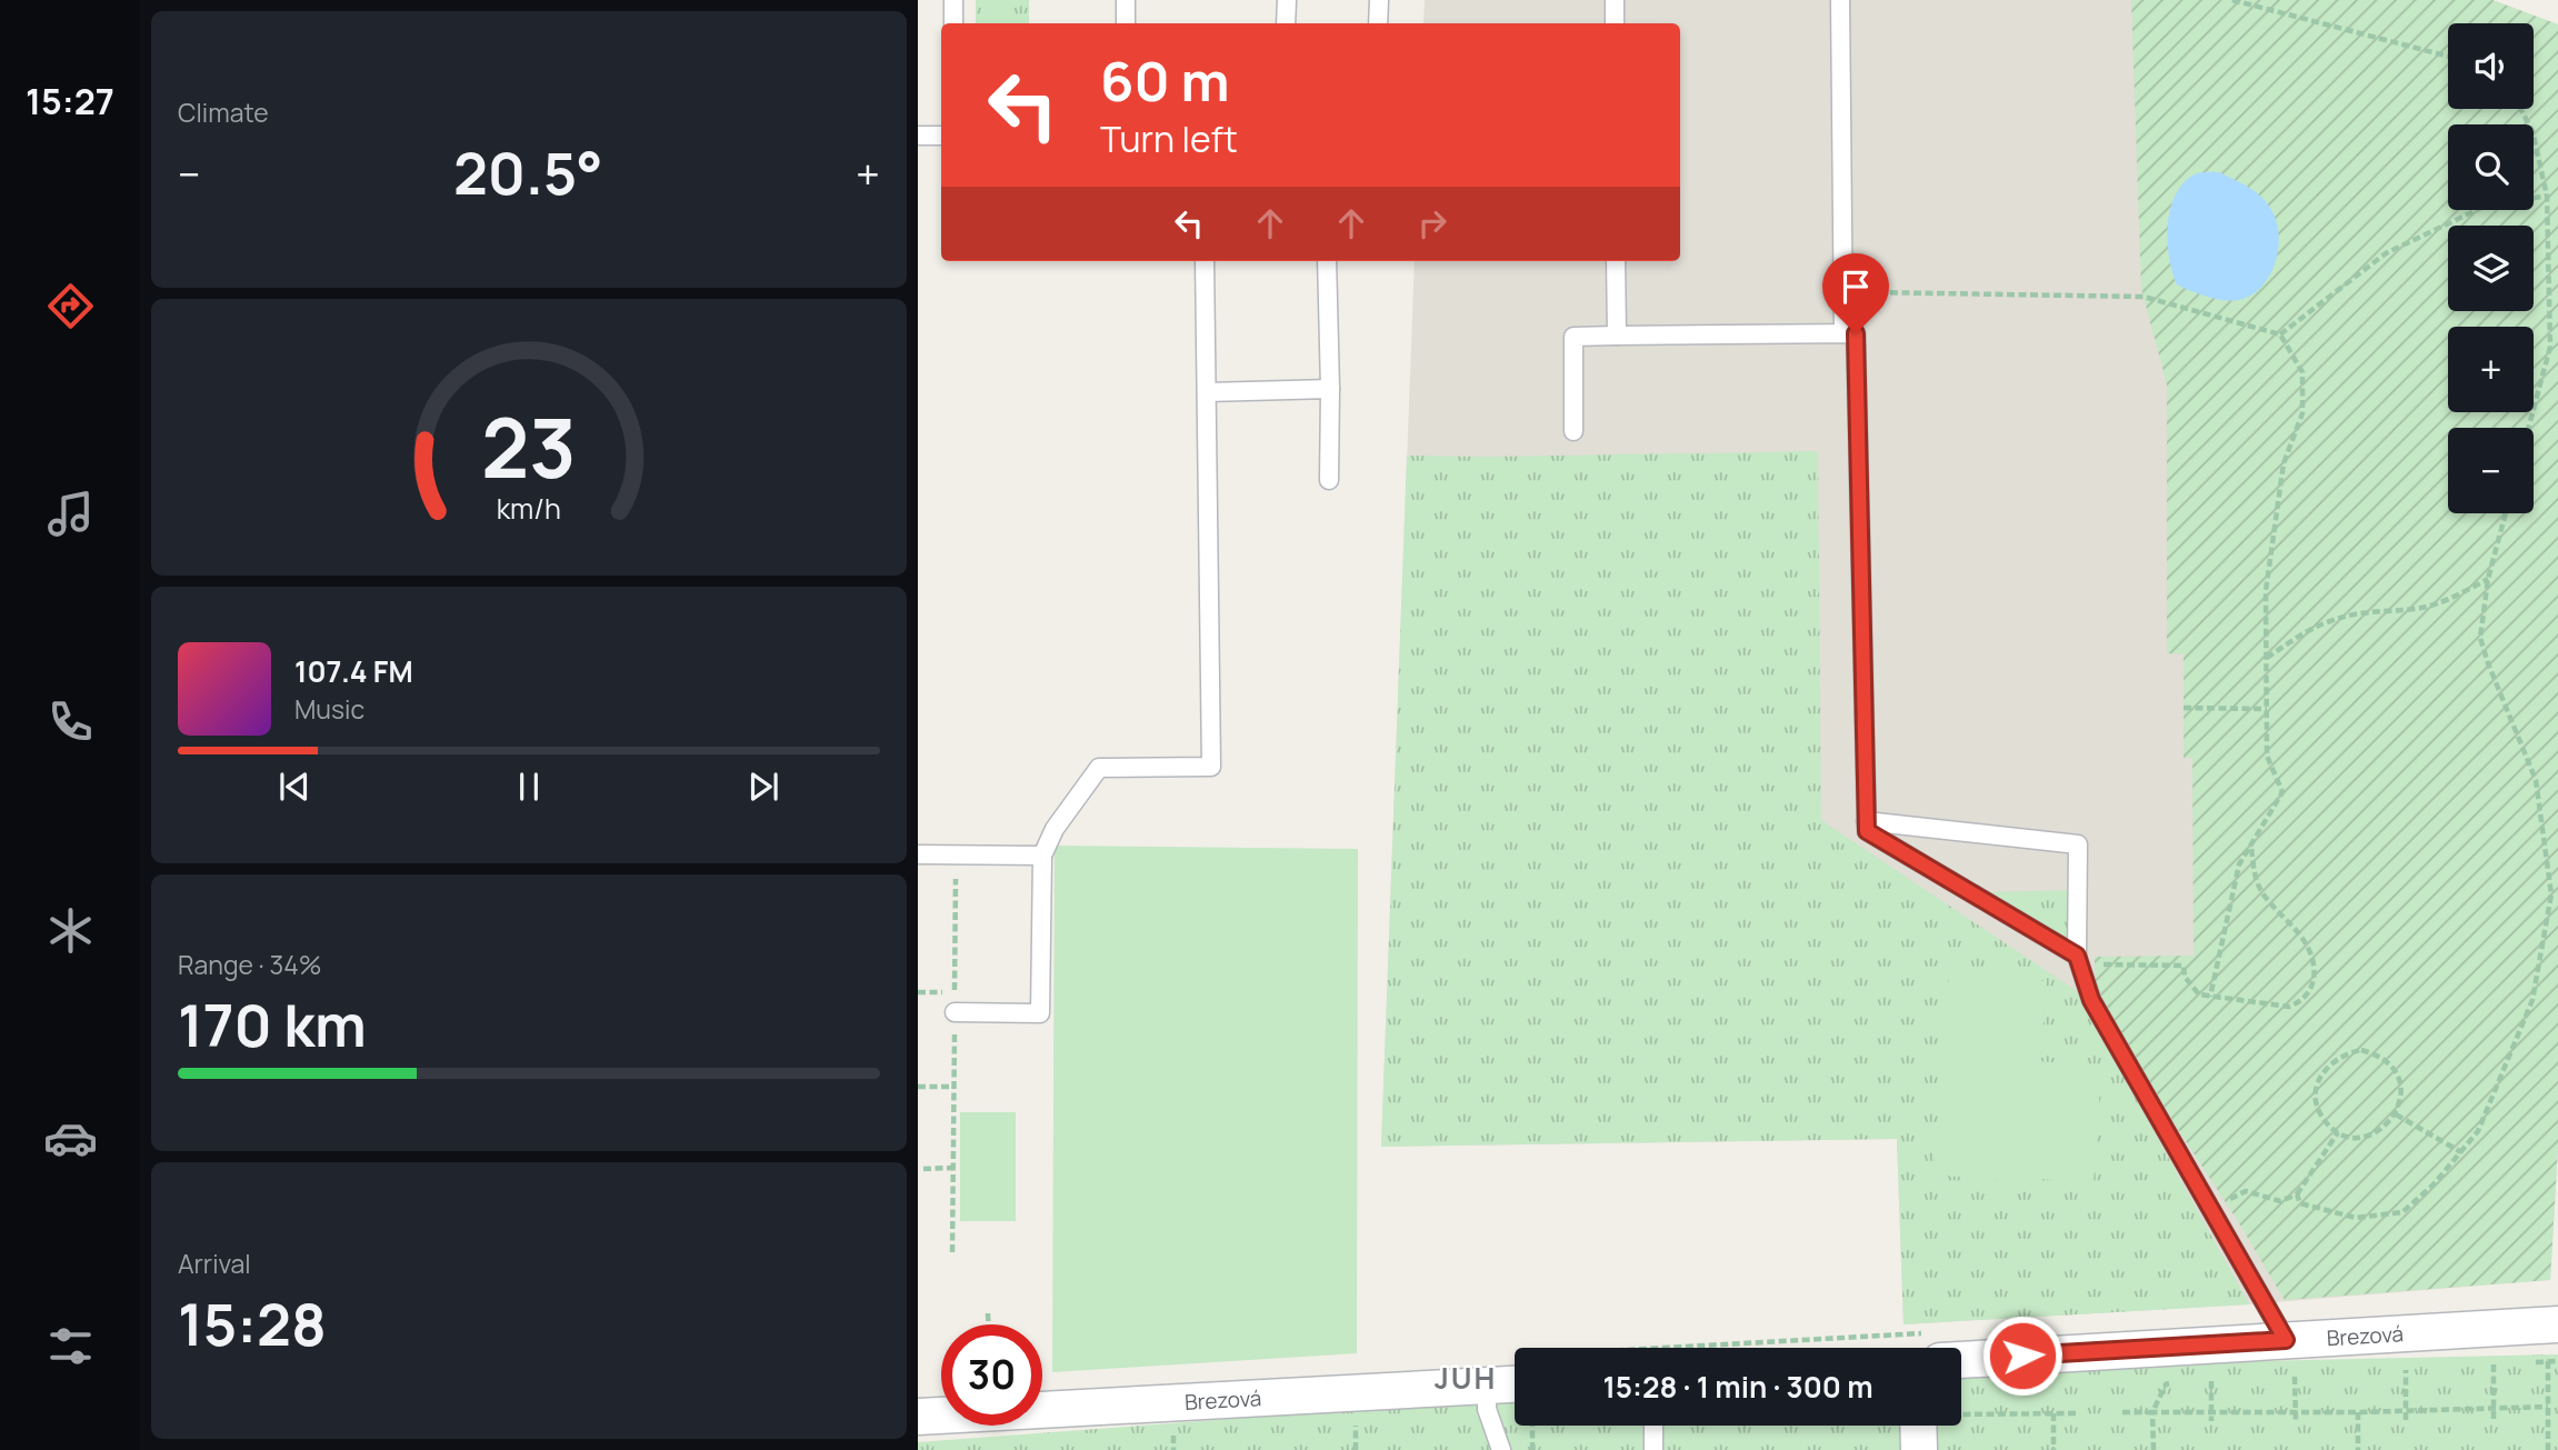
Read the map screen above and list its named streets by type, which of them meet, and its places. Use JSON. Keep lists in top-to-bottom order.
{
  "streets": {
    "street": ["Brezová"]
  },
  "districts": ["JUH"],
  "page": {
    "tabs": "15:27",
    "tile": [
      "Climate",
      ["Range · 34%", "170 km"],
      ["Arrival", "15:28"]
    ],
    "map_buttons": ["+", "−"],
    "turn": ["60 m", "Turn left"],
    "heat": ["−", "20.5°", "+"],
    "song": ["107.4 FM", "Music"],
    "limit": "30",
    "trip": "15:28 · 1 min · 300 m",
    "gauge": ["23", "km/h"]
  }
}
